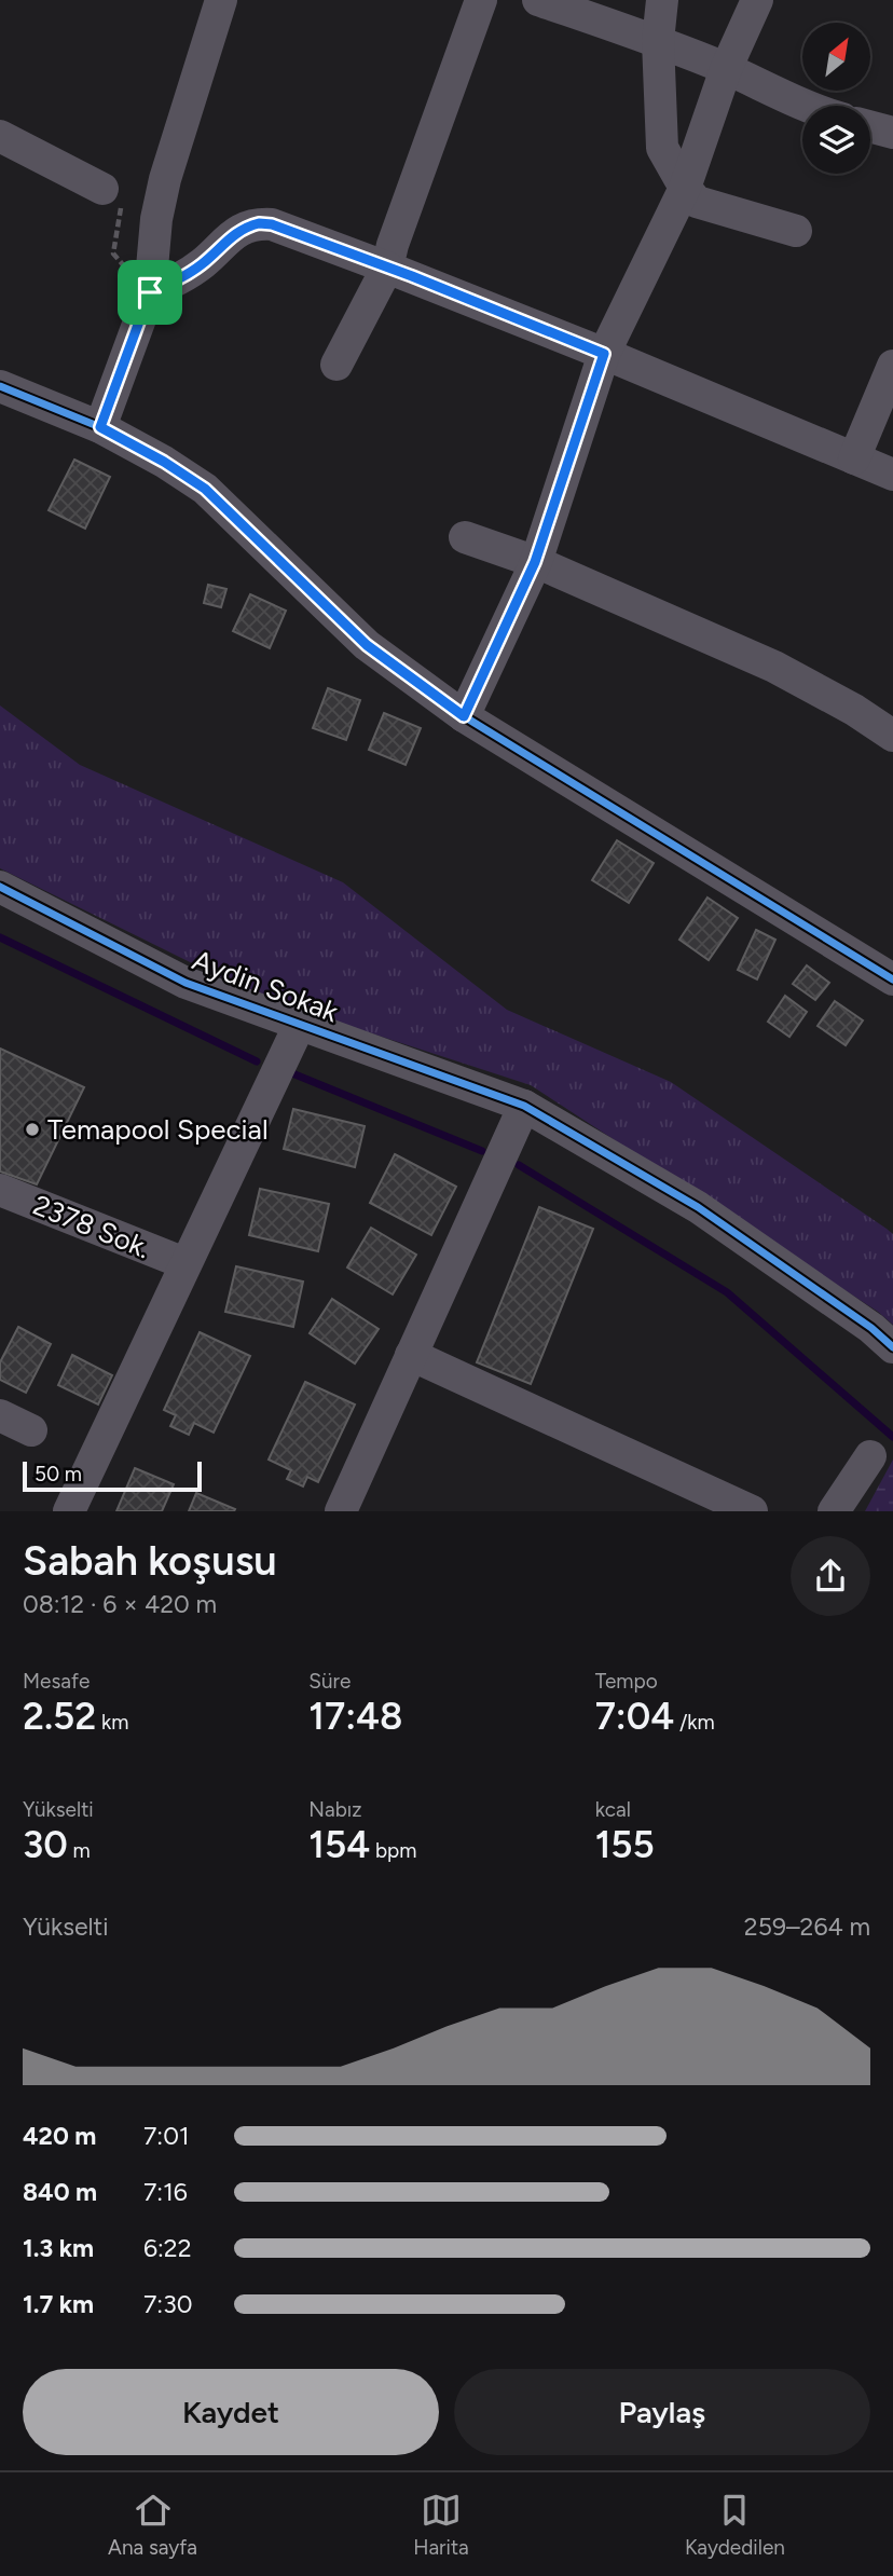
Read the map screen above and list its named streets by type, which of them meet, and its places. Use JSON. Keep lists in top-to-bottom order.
{
  "streets": {
    "street": ["Aydin Sokak", "2378 Sok."]
  },
  "places": ["Temapool Special"],
  "scale_bar": "50 m",
  "north": "top right",
  "page": {
    "scale": "50 m",
    "heading": ["Sabah koşusu", "08:12 · 6 × 420 m"],
    "stats": [
      ["Mesafe", "2.52 km"],
      ["Süre", "17:48"],
      ["Tempo", "7:04 /km"],
      ["Yükselti", "30 m"],
      ["Nabız", "154 bpm"],
      ["kcal", "155"]
    ],
    "chart": ["Yükselti", "259–264 m"],
    "list": [
      {
        "name": "420 m",
        "note": "7:01"
      },
      {
        "name": "840 m",
        "note": "7:16"
      },
      {
        "name": "1.3 km",
        "note": "6:22"
      },
      {
        "name": "1.7 km",
        "note": "7:30"
      }
    ],
    "buttons": ["Kaydet", "Paylaş"],
    "tabs": ["Ana sayfa", "Harita", "Kaydedilen"]
  }
}
